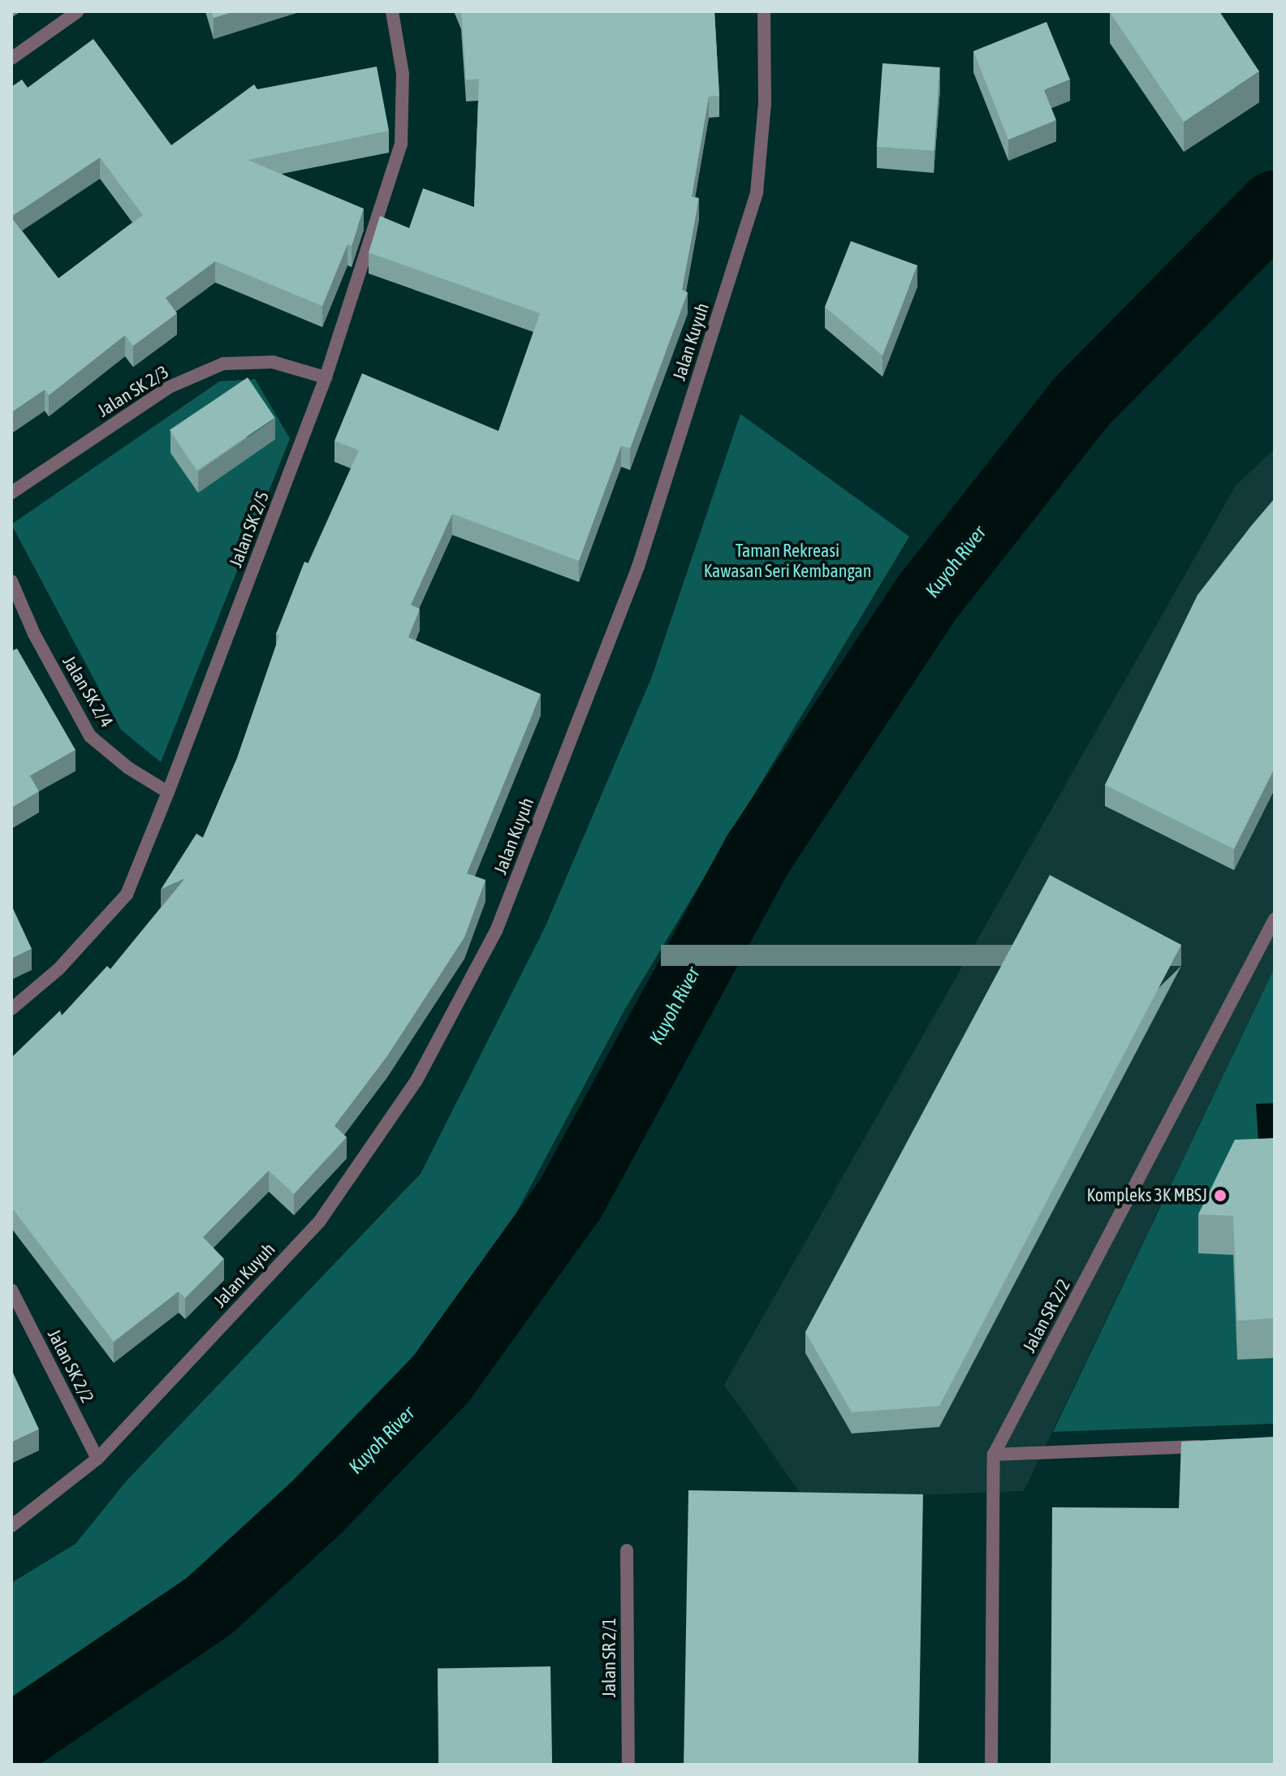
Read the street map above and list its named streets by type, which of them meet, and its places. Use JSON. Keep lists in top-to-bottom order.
{
  "streets": {
    "street": [
      "Jalan Kuyuh",
      "Jalan SK 2/3",
      "Jalan SK 2/5",
      "Jalan SK 2/4",
      "Jalan SR 2/2",
      "Jalan SK 2/2",
      "Jalan SR 2/1"
    ]
  },
  "crossings": [
    ["Jalan Kuyuh", "Jalan SK 2/2"],
    ["Jalan SK 2/3", "Jalan SK 2/5"],
    ["Jalan SK 2/5", "Jalan SK 2/4"]
  ],
  "water": ["Kuyoh River"],
  "parks": ["Taman Rekreasi Kawasan Seri Kembangan"],
  "places": ["Kompleks 3K MBSJ"]
}
